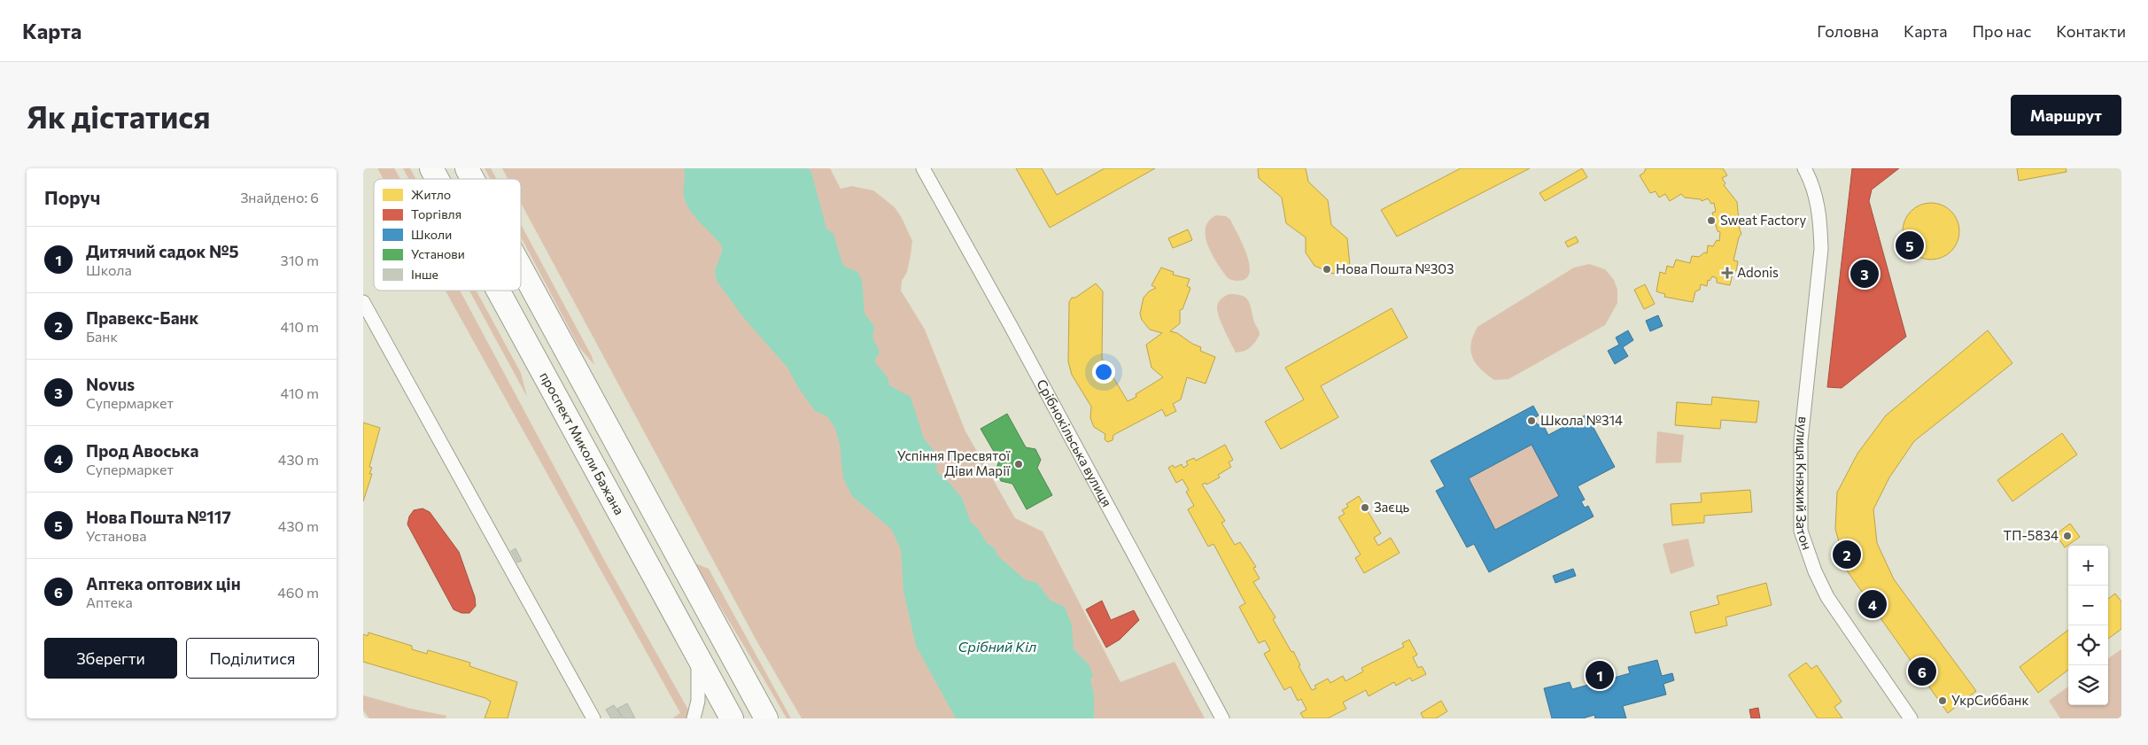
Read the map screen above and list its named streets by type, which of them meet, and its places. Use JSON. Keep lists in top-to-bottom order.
{
  "streets": {
    "highway": ["проспект Миколи Бажана"],
    "street": ["Срібнокільська вулиця", "вулиця Княжий Затон"]
  },
  "water": ["Срібний Кіл"],
  "places": {
    "other": [
      "Sweat Factory",
      "Нова Пошта №303",
      "Школа №314",
      "Успіння Пресвятої Діви Марії",
      "Заєць",
      "ТП-5834",
      "УкрСиббанк"
    ],
    "health": ["Adonis"]
  },
  "legend": [
    "Житло",
    "Торгівля",
    "Школи",
    "Установи",
    "Інше"
  ],
  "page": {
    "header": "Карта",
    "nav": [
      "Головна",
      "Карта",
      "Про нас",
      "Контакти"
    ],
    "buttons": [
      "Маршрут",
      ["Зберегти", "Поділитися"]
    ],
    "title": "Як дістатися",
    "heading": ["Поруч", "Знайдено: 6"],
    "list": [
      {
        "mark": "1",
        "name": "Дитячий садок №5",
        "note": "Школа",
        "value": "310 m"
      },
      {
        "mark": "2",
        "name": "Правекс-Банк",
        "note": "Банк",
        "value": "410 m"
      },
      {
        "mark": "3",
        "name": "Novus",
        "note": "Супермаркет",
        "value": "410 m"
      },
      {
        "mark": "4",
        "name": "Прод Авоська",
        "note": "Супермаркет",
        "value": "430 m"
      },
      {
        "mark": "5",
        "name": "Нова Пошта №117",
        "note": "Установа",
        "value": "430 m"
      },
      {
        "mark": "6",
        "name": "Аптека оптових цін",
        "note": "Аптека",
        "value": "460 m"
      }
    ],
    "pins": [
      "5",
      "3",
      "2",
      "4",
      "6",
      "1"
    ],
    "map_buttons": ["+", "−"]
  }
}
